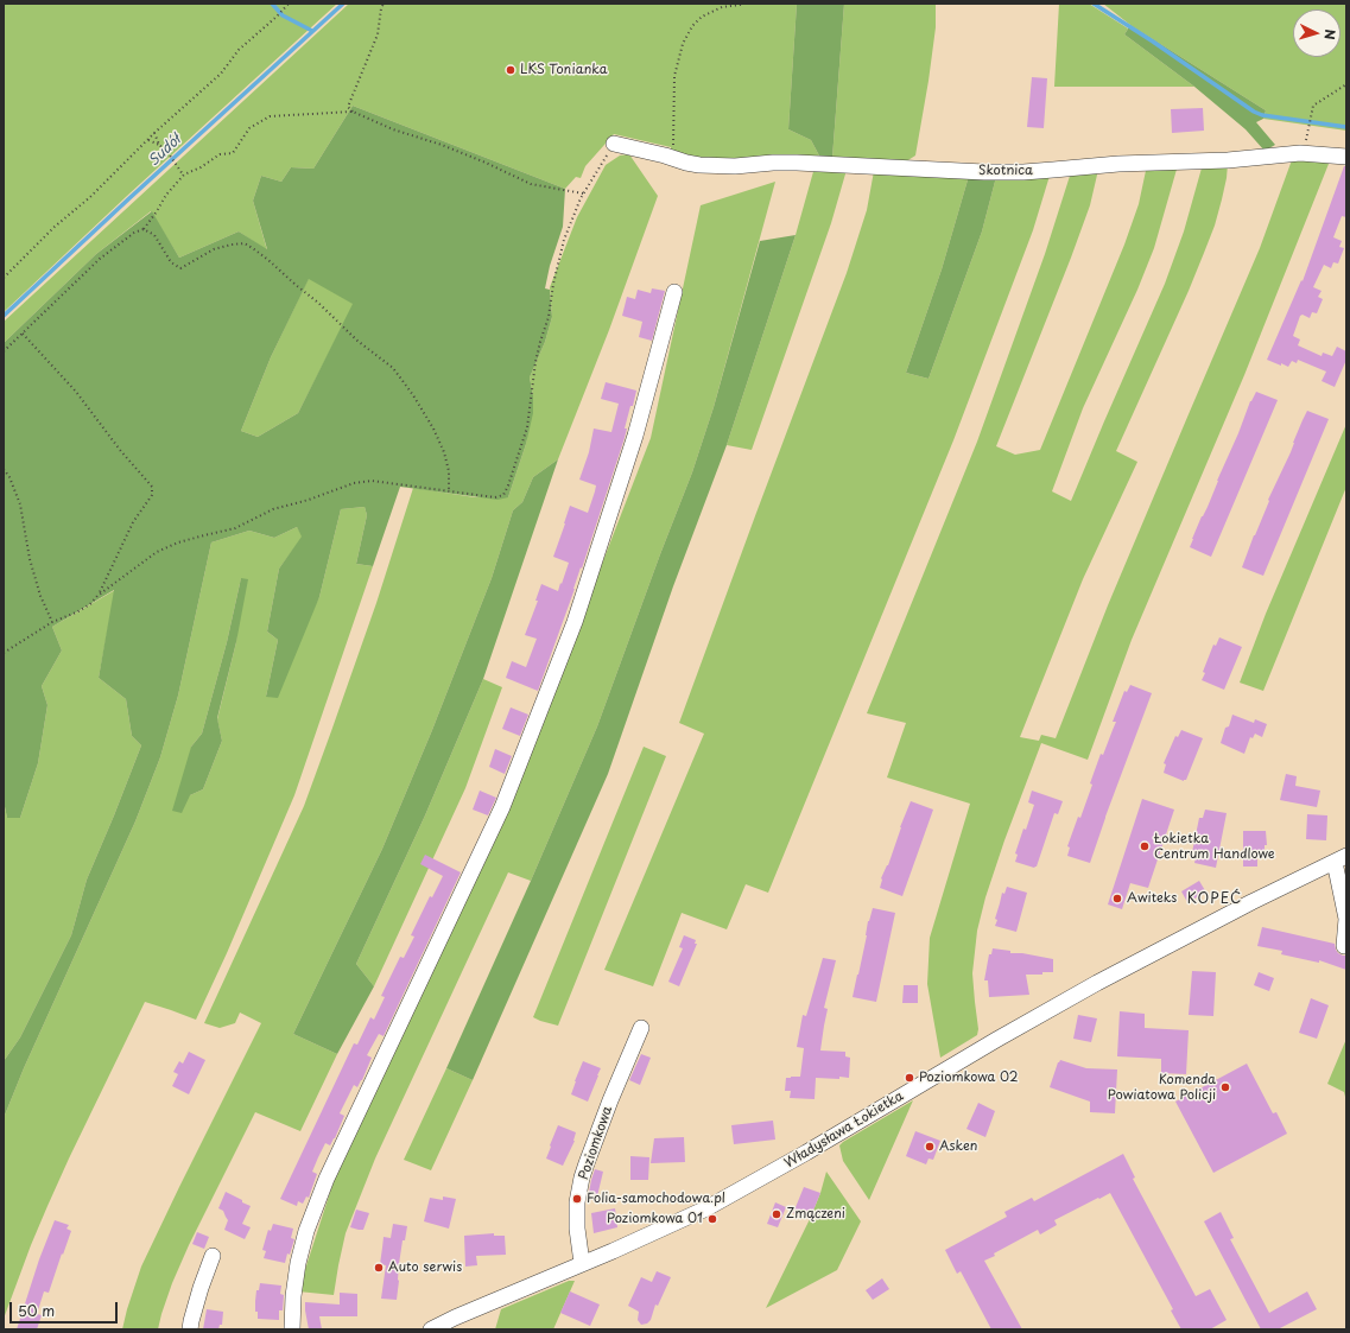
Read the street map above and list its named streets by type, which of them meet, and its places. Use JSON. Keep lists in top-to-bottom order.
{
  "streets": {
    "street": ["Skotnica", "Władysława Łokietka", "Poziomkowa"]
  },
  "crossings": [
    ["Władysława Łokietka", "Poziomkowa"]
  ],
  "districts": ["KOPEĆ"],
  "water": ["Sudół"],
  "places": [
    "LKS Tonianka",
    "Łokietka Centrum Handlowe",
    "Awiteks",
    "Poziomkowa 02",
    "Komenda Powiatowa Policji",
    "Asken",
    "Folia-samochodowa.pl",
    "Zmączeni",
    "Poziomkowa 01",
    "Auto serwis"
  ],
  "scale_bar": "50 m",
  "north": "right"
}
